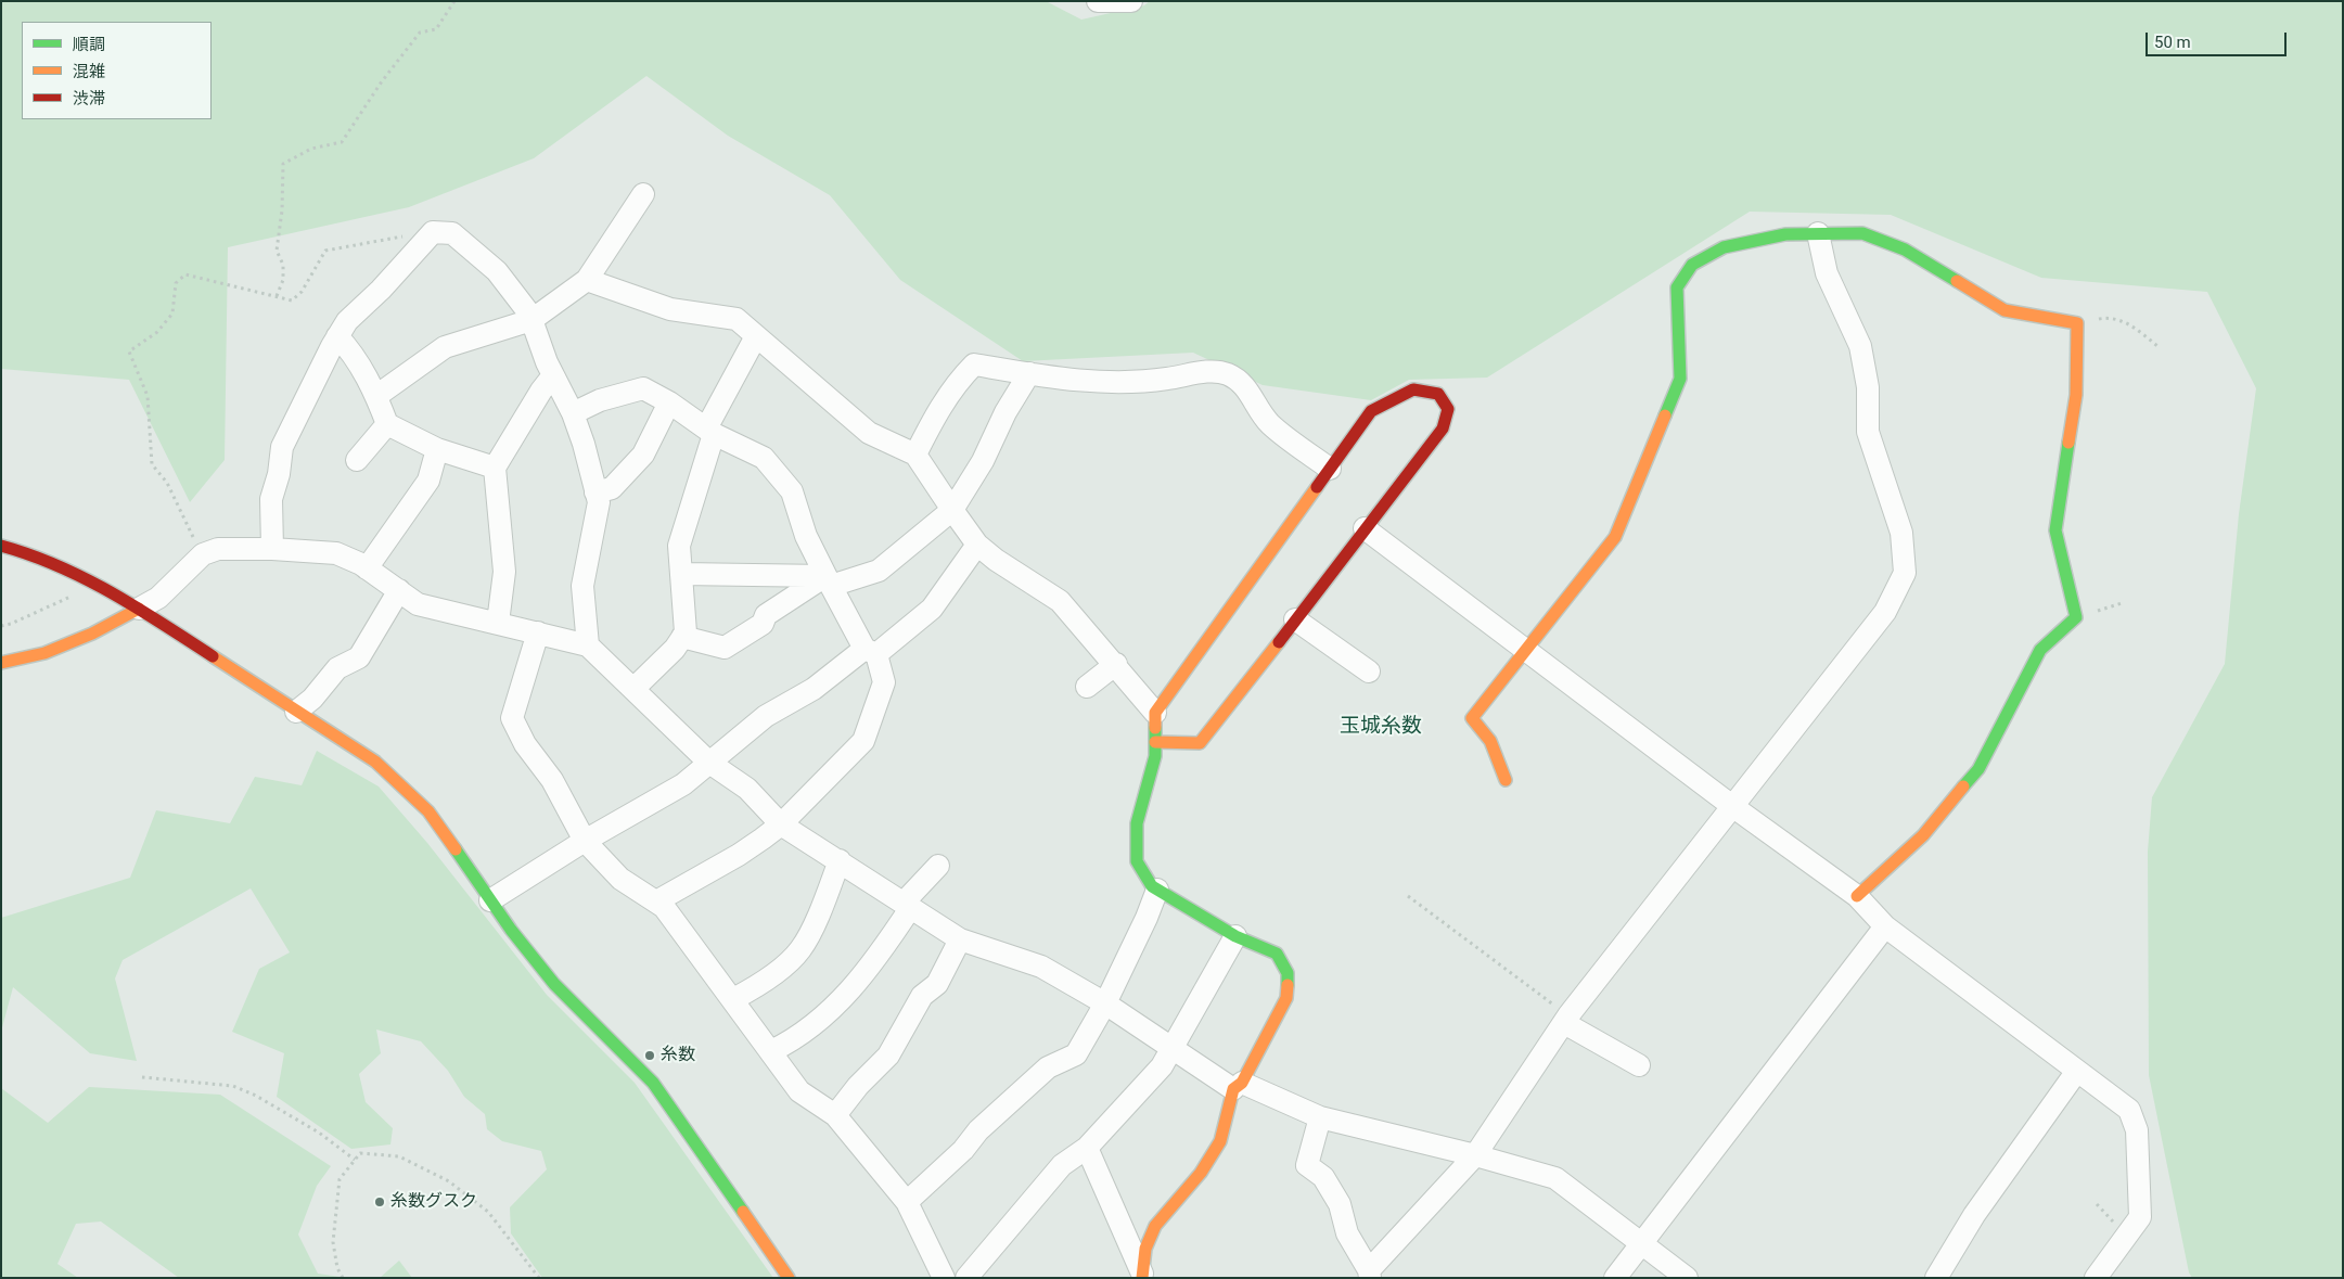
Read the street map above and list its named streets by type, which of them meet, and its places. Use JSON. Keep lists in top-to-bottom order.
{
  "districts": ["玉城糸数"],
  "places": ["糸数", "糸数グスク"],
  "legend": ["順調", "混雑", "渋滞"],
  "scale_bar": "50 m"
}
